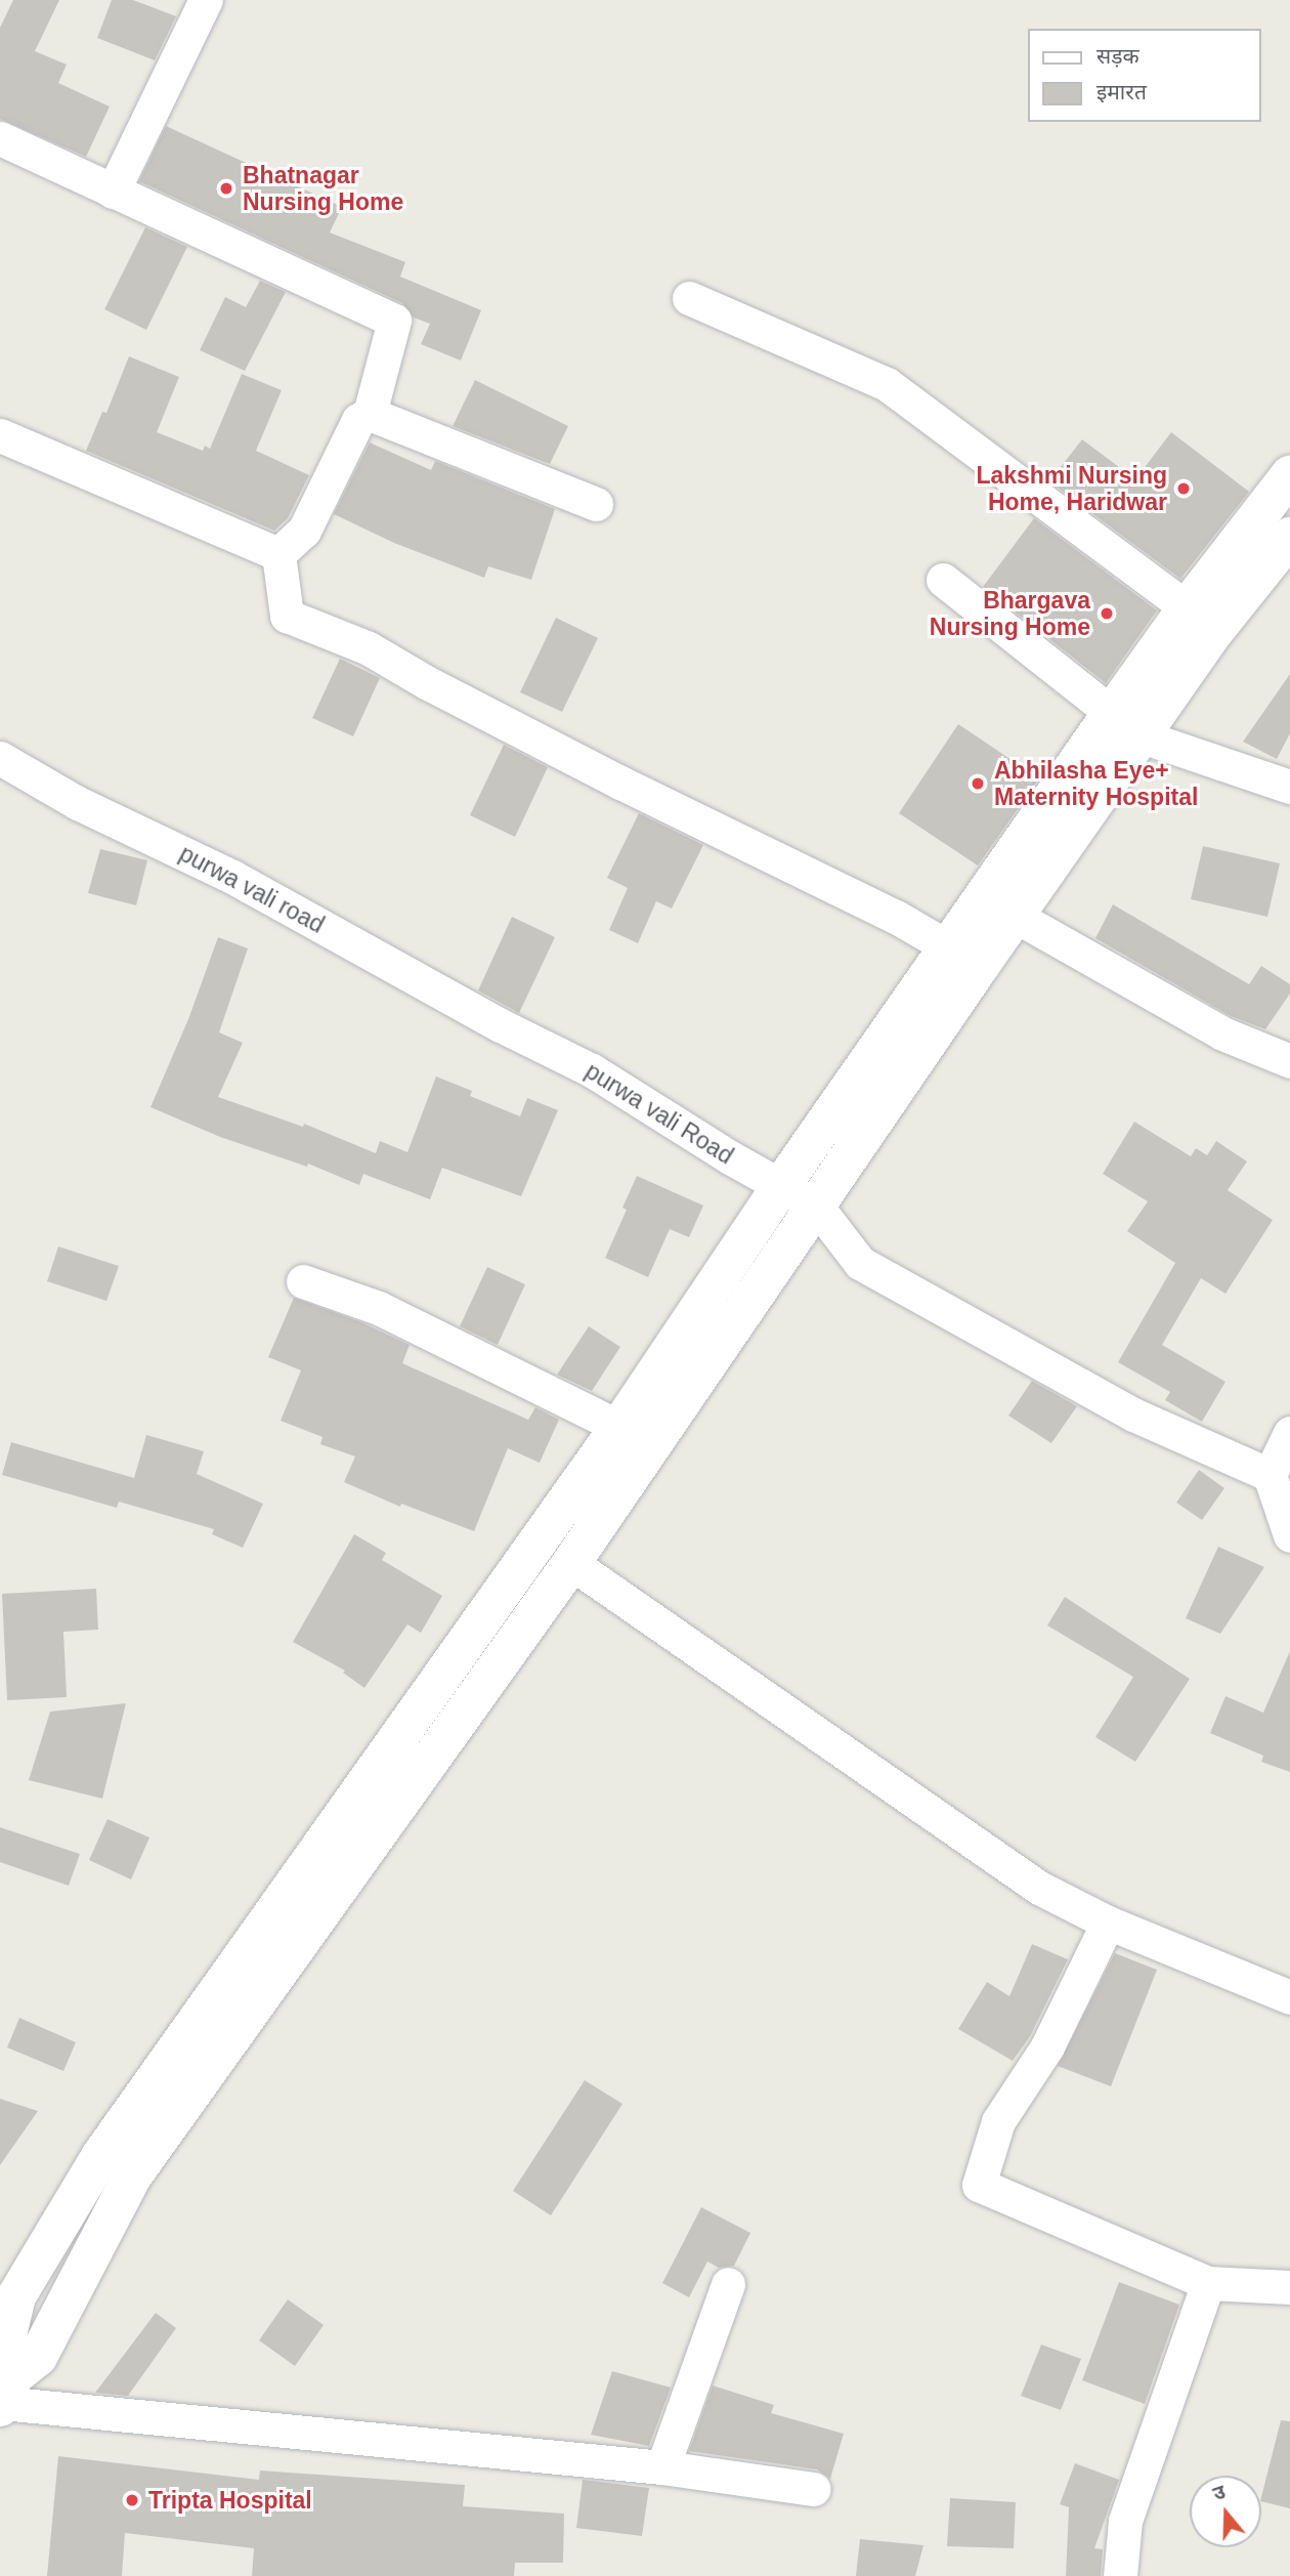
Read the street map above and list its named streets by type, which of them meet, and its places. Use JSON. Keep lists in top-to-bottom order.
{
  "streets": {
    "street": ["purwa vali road", "purwa vali Road"]
  },
  "crossings": [
    ["purwa vali road", "purwa vali Road"]
  ],
  "places": [
    "Bhatnagar Nursing Home",
    "Lakshmi Nursing Home, Haridwar",
    "Bhargava Nursing Home",
    "Abhilasha Eye+ Maternity Hospital",
    "Tripta Hospital"
  ],
  "legend": ["सड़क", "इमारत"],
  "north": "top"
}
